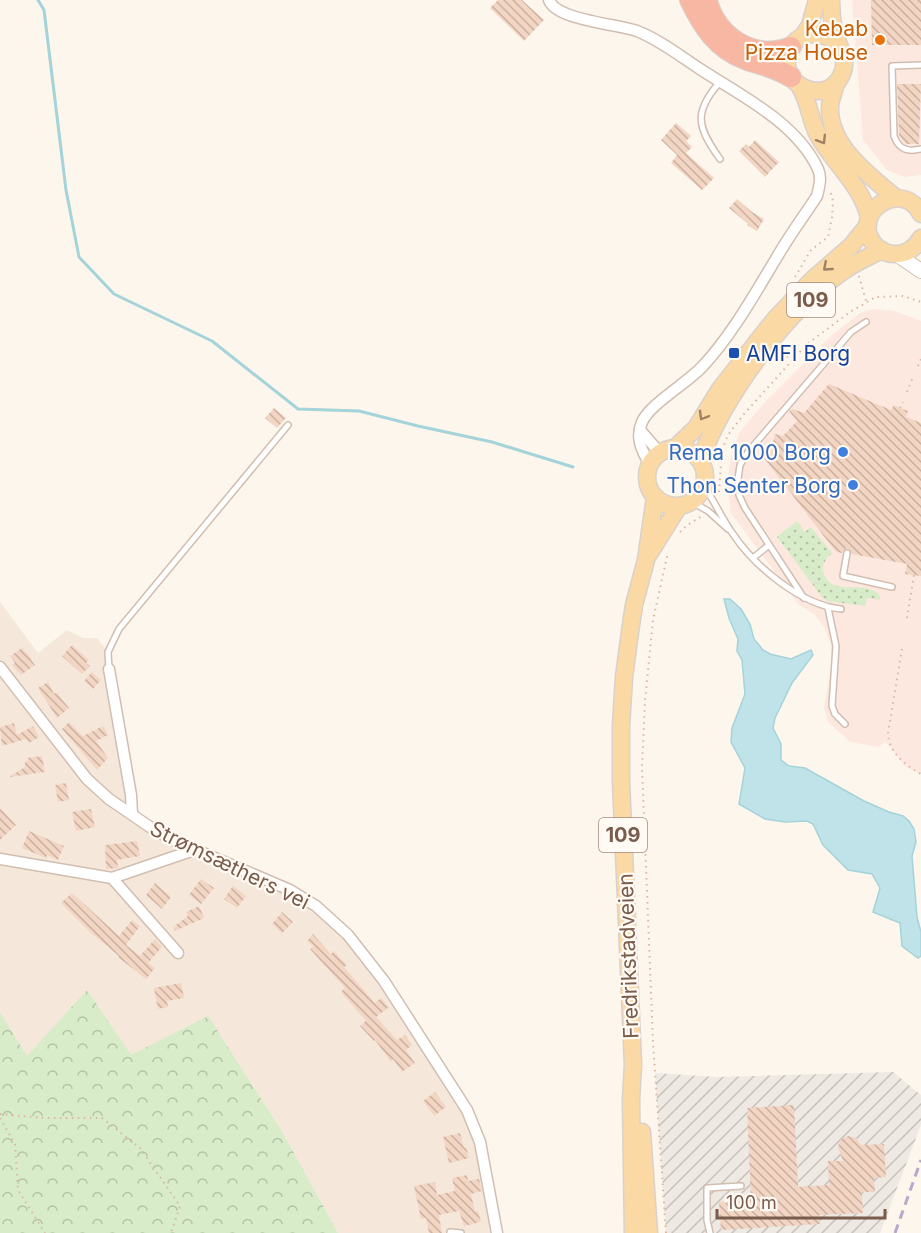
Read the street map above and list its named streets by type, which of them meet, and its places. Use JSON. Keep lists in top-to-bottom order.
{
  "streets": {
    "main road": ["109", "Fredrikstadveien"],
    "street": ["Strømsæthers vei"]
  },
  "crossings": [
    ["109", "Fredrikstadveien"]
  ],
  "places": {
    "other": ["Kebab Pizza House", "Rema 1000 Borg", "Thon Senter Borg"],
    "transit": ["AMFI Borg"]
  },
  "scale_bar": "100 m"
}
